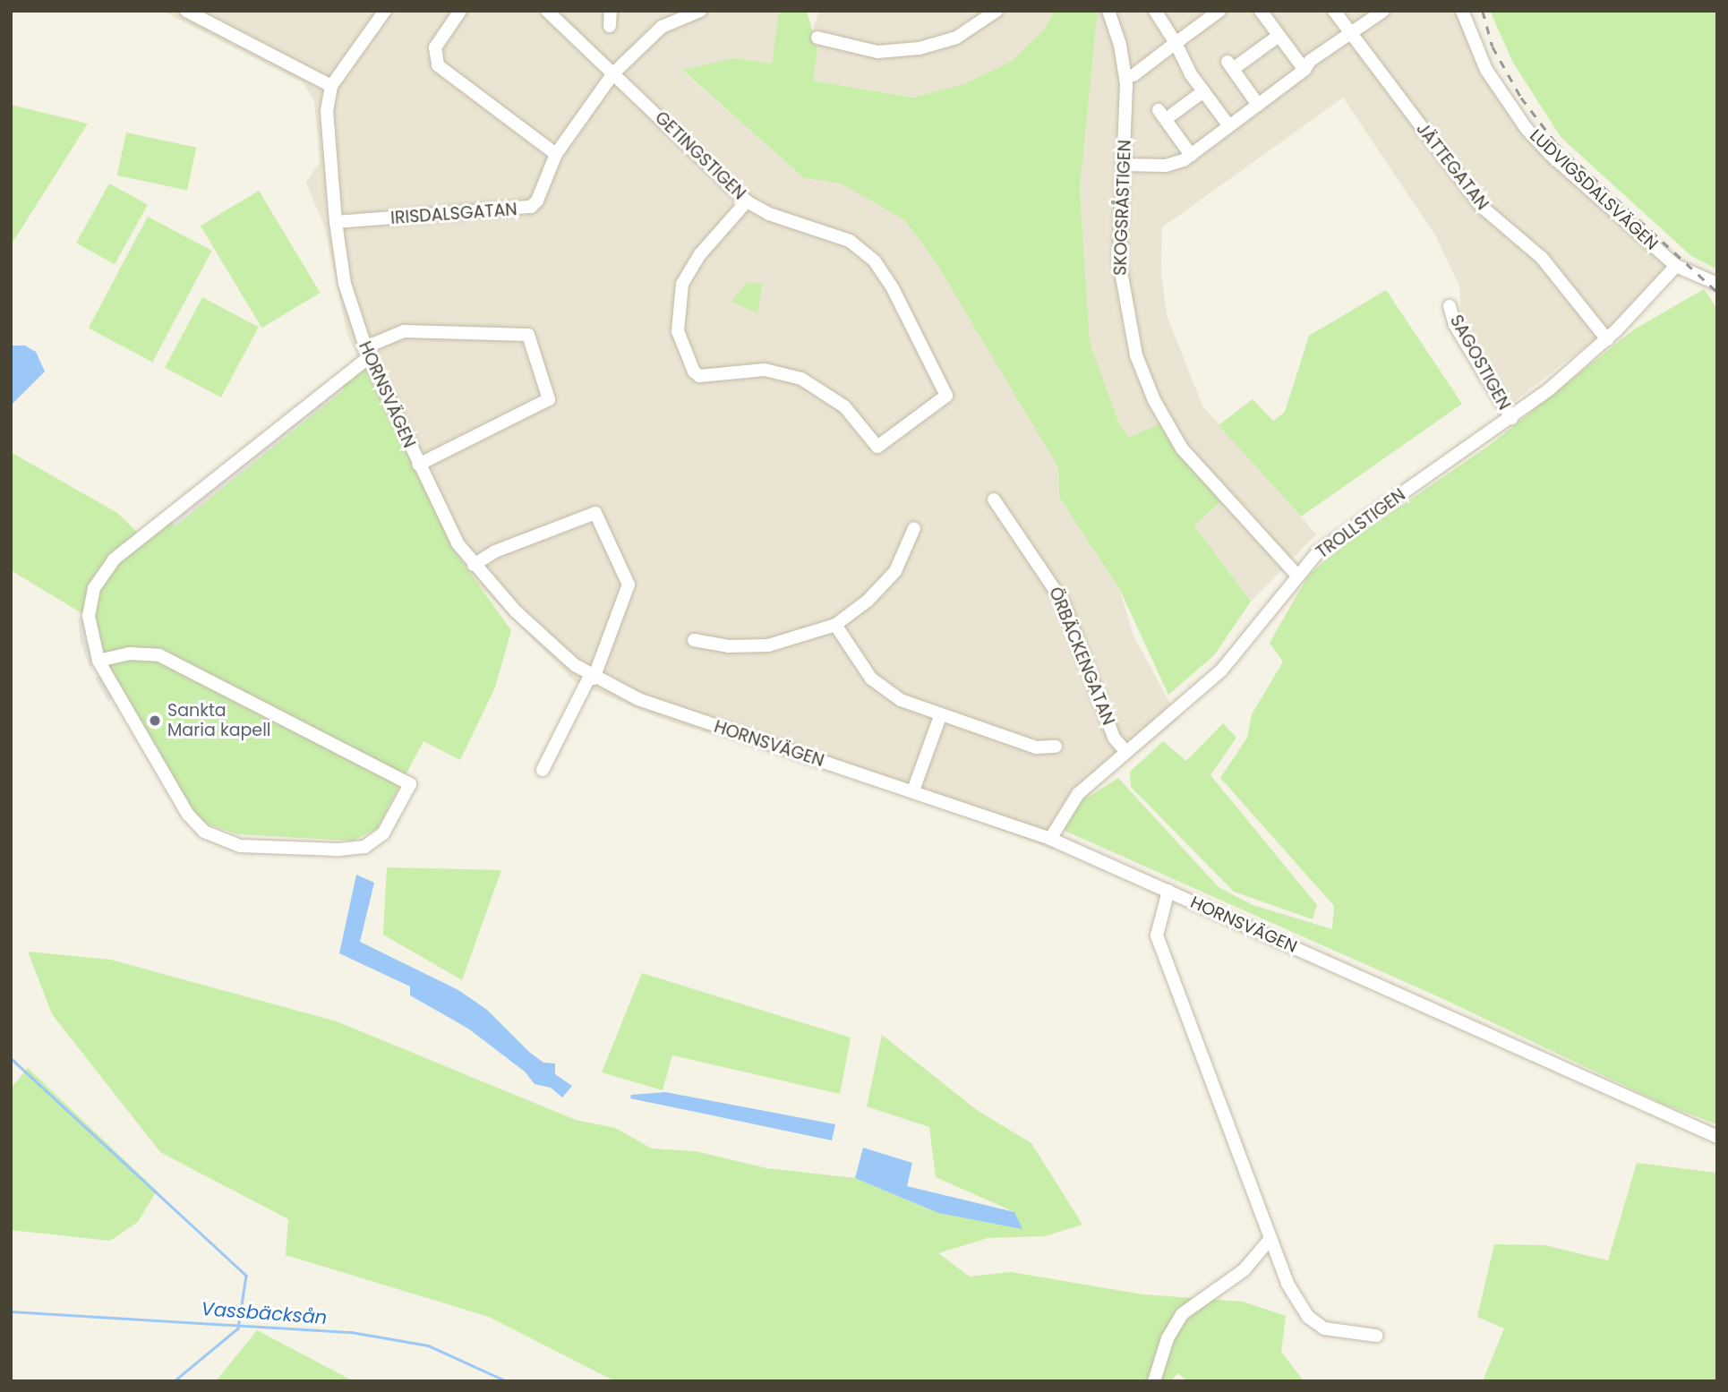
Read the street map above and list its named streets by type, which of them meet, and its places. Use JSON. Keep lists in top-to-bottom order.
{
  "streets": {
    "street": [
      "GETINGSTIGEN",
      "JÄTTEGATAN",
      "LUDVIGSDALSVÄGEN",
      "SKOGSRÅSTIGEN",
      "IRISDALSGATAN",
      "SAGOSTIGEN",
      "HORNSVÄGEN",
      "TROLLSTIGEN",
      "ÖRBÄCKENGATAN"
    ]
  },
  "crossings": [
    ["GETINGSTIGEN", "IRISDALSGATAN"],
    ["JÄTTEGATAN", "TROLLSTIGEN"],
    ["LUDVIGSDALSVÄGEN", "TROLLSTIGEN"],
    ["SKOGSRÅSTIGEN", "TROLLSTIGEN"],
    ["IRISDALSGATAN", "HORNSVÄGEN"],
    ["SAGOSTIGEN", "TROLLSTIGEN"],
    ["HORNSVÄGEN", "TROLLSTIGEN"],
    ["TROLLSTIGEN", "ÖRBÄCKENGATAN"]
  ],
  "water": ["Vassbäcksån"],
  "places": ["Sankta Maria kapell"]
}
